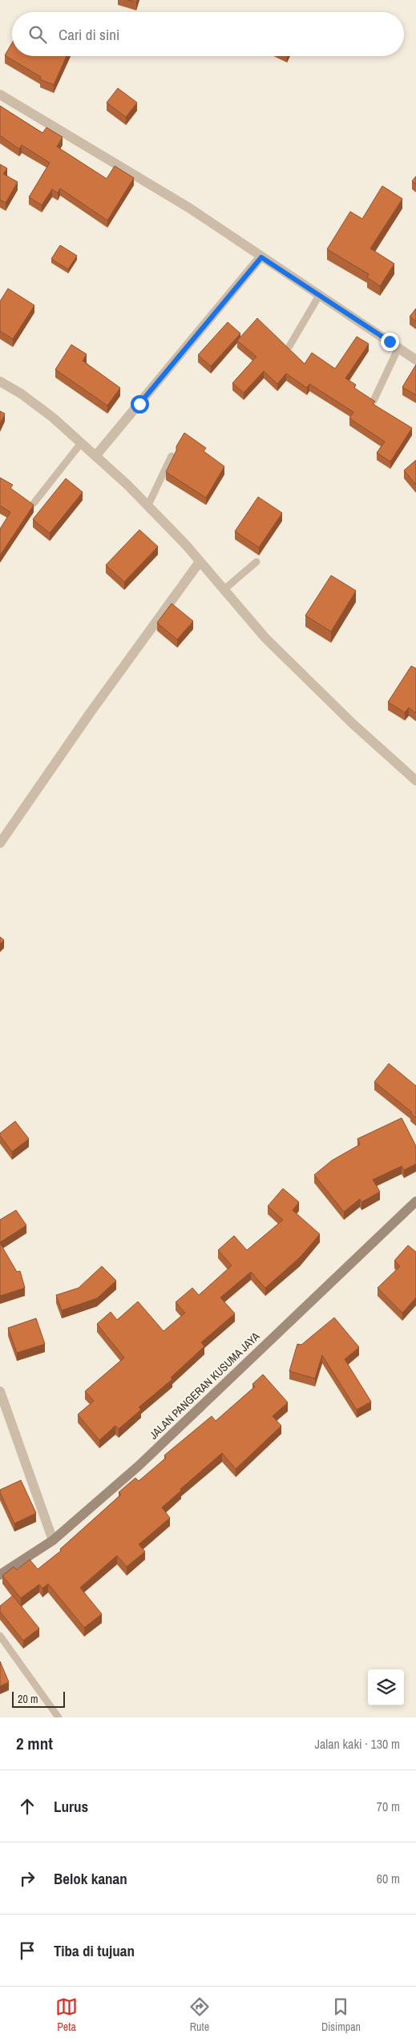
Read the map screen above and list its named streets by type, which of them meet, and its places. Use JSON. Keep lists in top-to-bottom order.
{
  "streets": {
    "street": ["JALAN PANGERAN KUSUMA JAYA"]
  },
  "scale_bar": "20 m",
  "page": {
    "search": "Cari di sini",
    "scale": "20 m",
    "heading": ["2 mnt", "Jalan kaki · 130 m"],
    "list": [
      ["Lurus", "70 m"],
      ["Belok kanan", "60 m"],
      "Tiba di tujuan"
    ],
    "nav": ["Peta", "Rute", "Disimpan"]
  }
}
